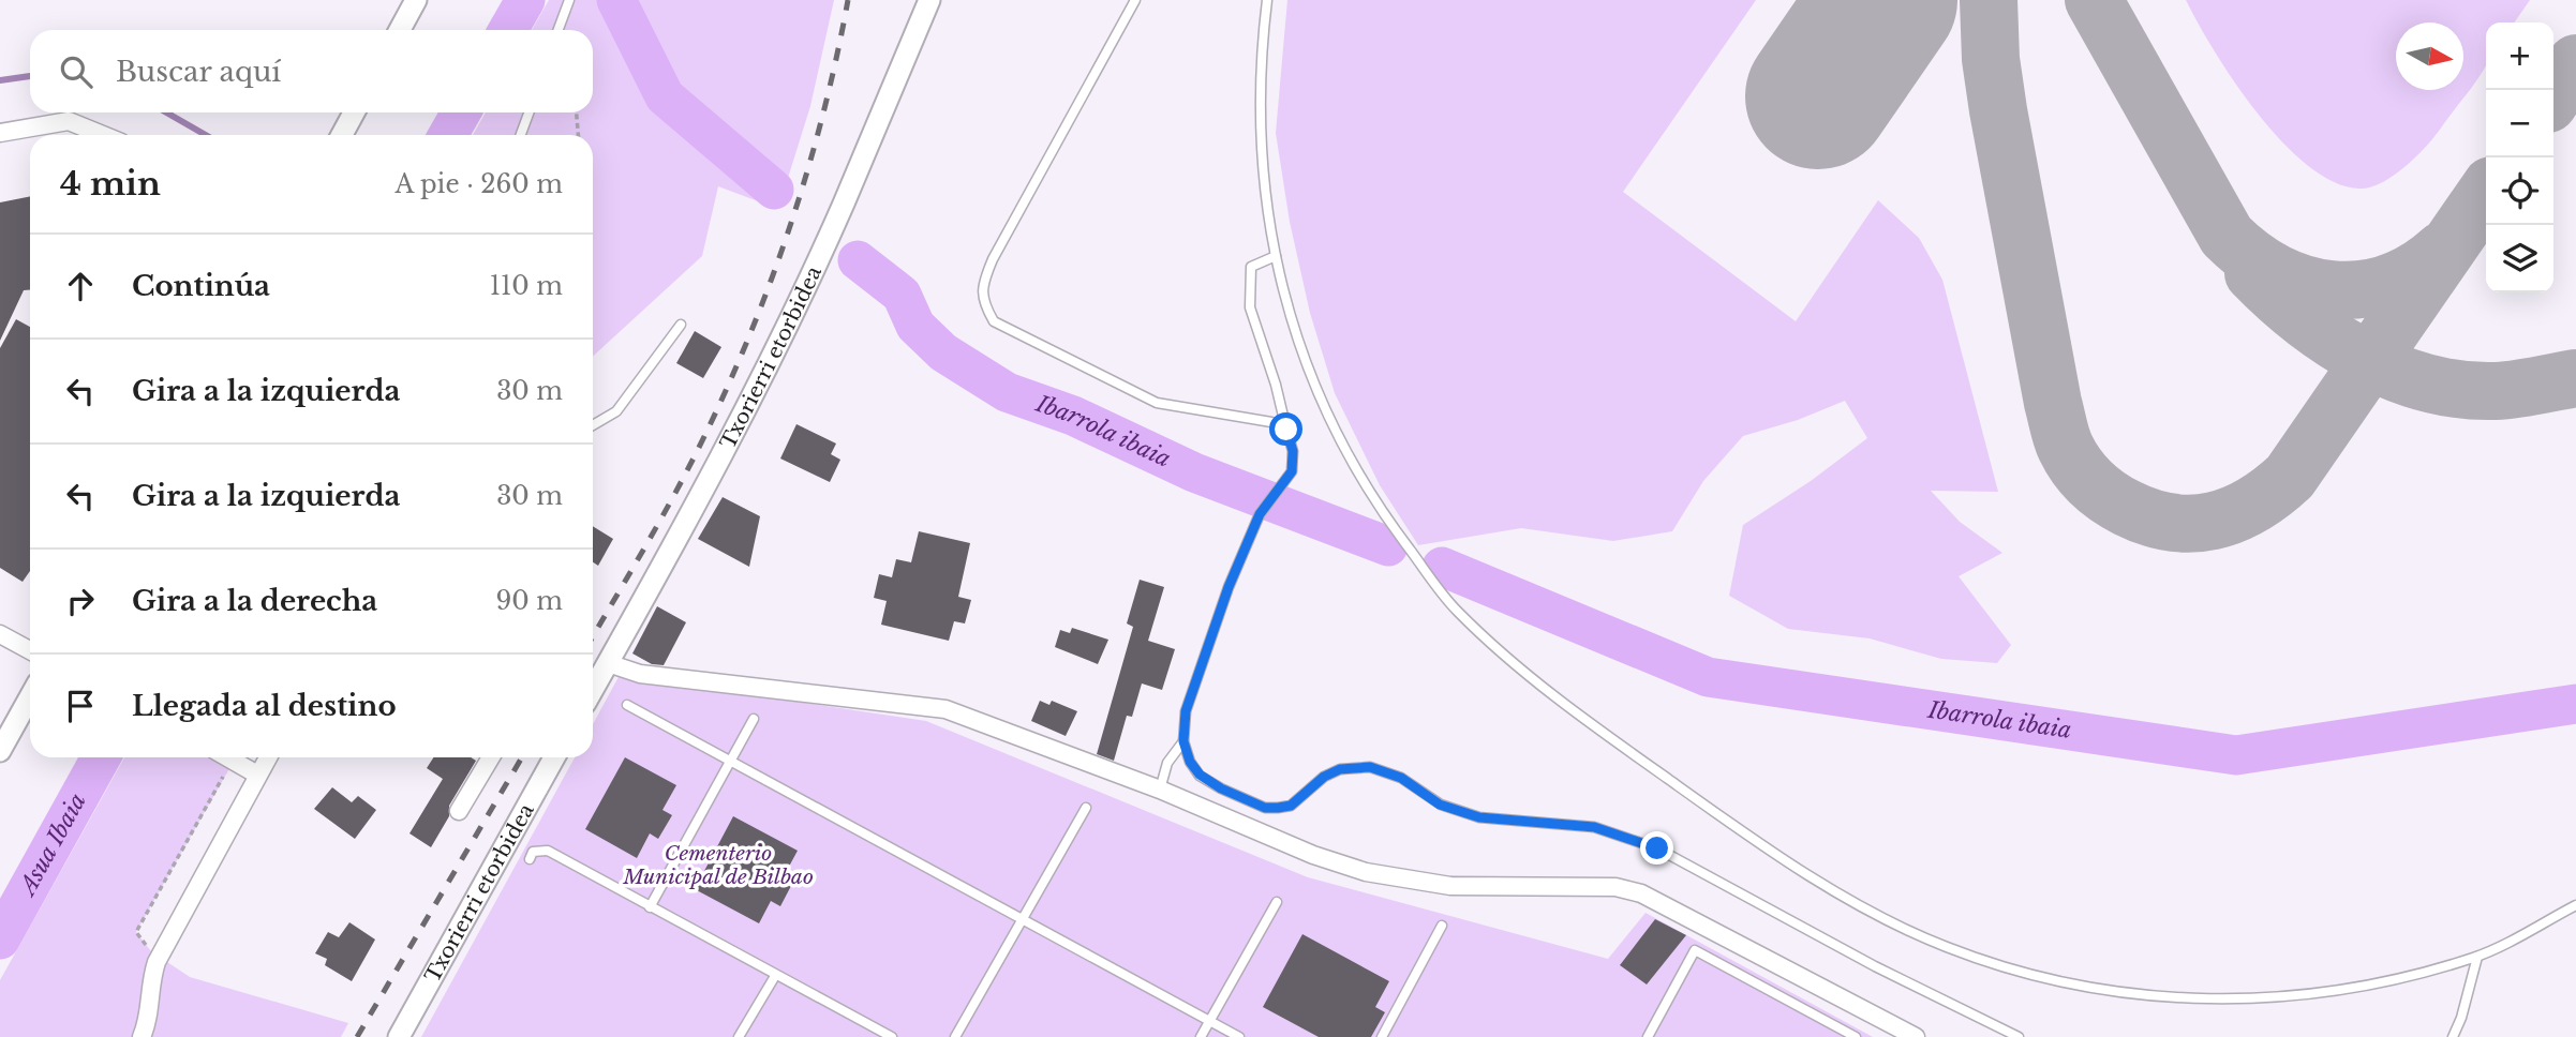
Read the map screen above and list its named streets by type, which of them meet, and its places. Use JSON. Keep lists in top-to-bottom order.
{
  "streets": {
    "street": ["Txorierri etorbidea"]
  },
  "water": ["Ibarrola ibaia", "Asua Ibaia"],
  "parks": ["Cementerio Municipal de Bilbao"],
  "north": "right",
  "page": {
    "map_buttons": ["+", "−"],
    "search": "Buscar aquí",
    "heading": ["4 min", "A pie · 260 m"],
    "list": [
      ["Continúa", "110 m"],
      ["Gira a la izquierda", "30 m"],
      ["Gira a la izquierda", "30 m"],
      ["Gira a la derecha", "90 m"],
      "Llegada al destino"
    ]
  }
}
